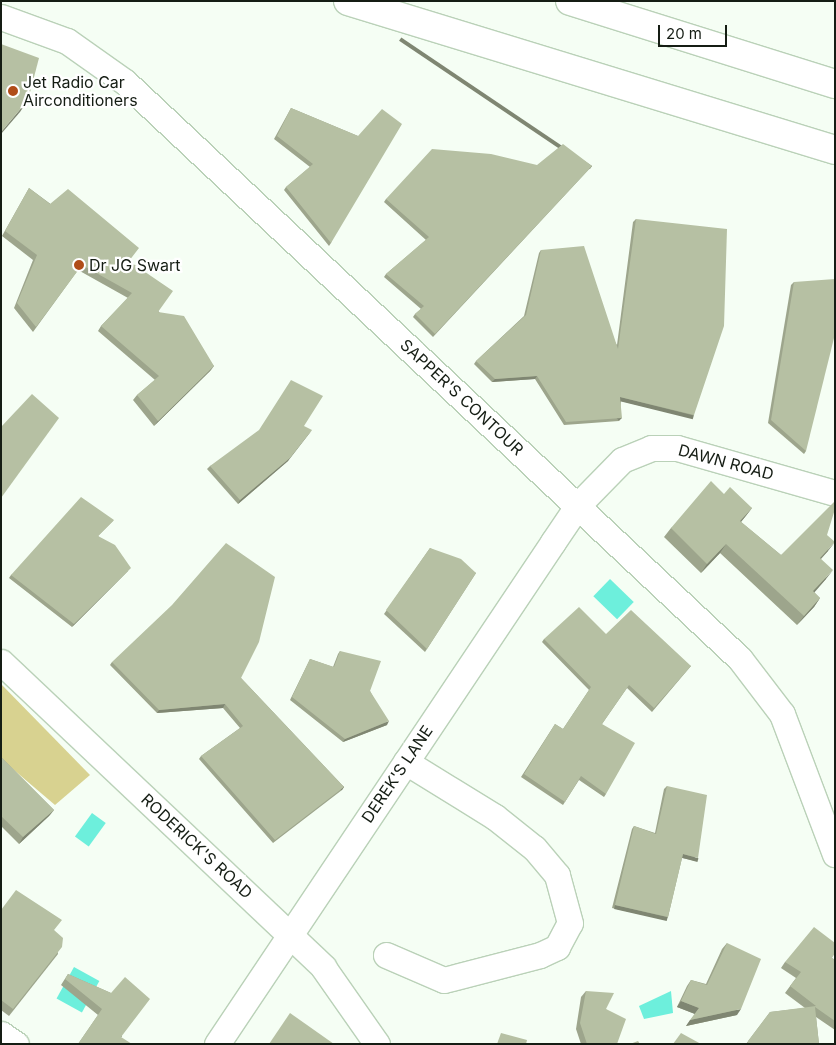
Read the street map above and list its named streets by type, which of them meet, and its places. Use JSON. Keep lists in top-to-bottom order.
{
  "streets": {
    "street": [
      "SAPPER'S CONTOUR",
      "DAWN ROAD",
      "DEREK'S LANE",
      "RODERICK'S ROAD"
    ]
  },
  "crossings": [
    ["SAPPER'S CONTOUR", "DAWN ROAD"],
    ["SAPPER'S CONTOUR", "DEREK'S LANE"],
    ["DAWN ROAD", "DEREK'S LANE"],
    ["DEREK'S LANE", "RODERICK'S ROAD"]
  ],
  "places": ["Jet Radio Car Airconditioners", "Dr JG Swart"],
  "scale_bar": "20 m"
}
